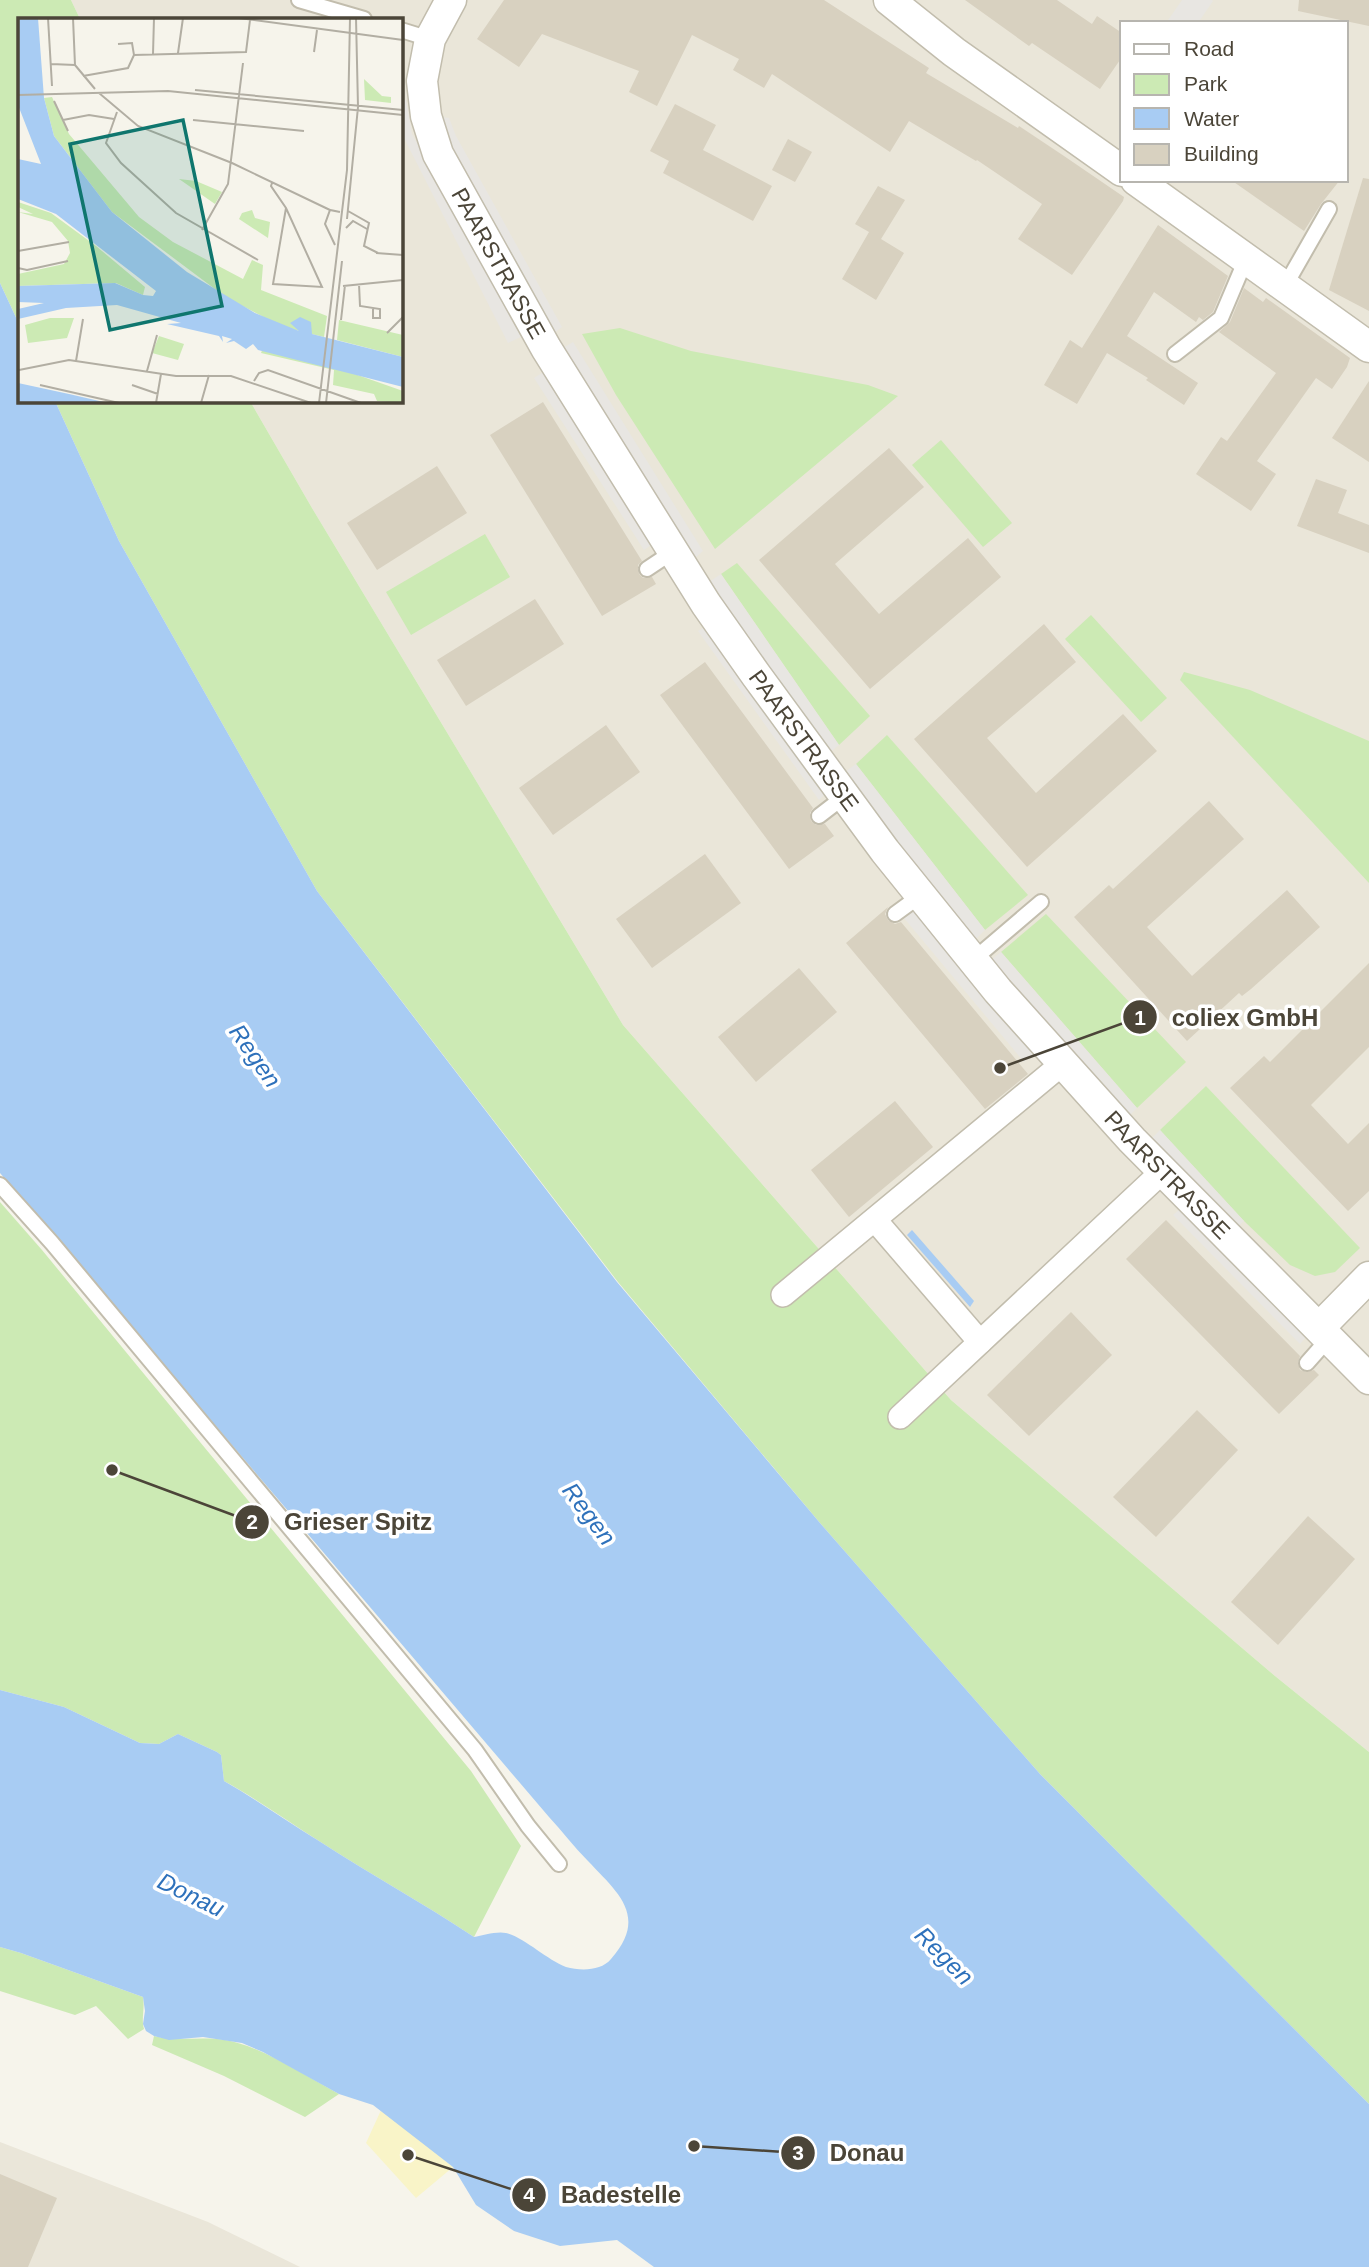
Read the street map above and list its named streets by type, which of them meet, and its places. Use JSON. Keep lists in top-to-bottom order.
{
  "streets": {
    "street": ["PAARSTRASSE"]
  },
  "water": ["Regen", "Donau"],
  "places": [
    "coliex GmbH",
    "Grieser Spitz",
    "Donau",
    "Badestelle"
  ],
  "legend": [
    "Road",
    "Park",
    "Water",
    "Building"
  ]
}
